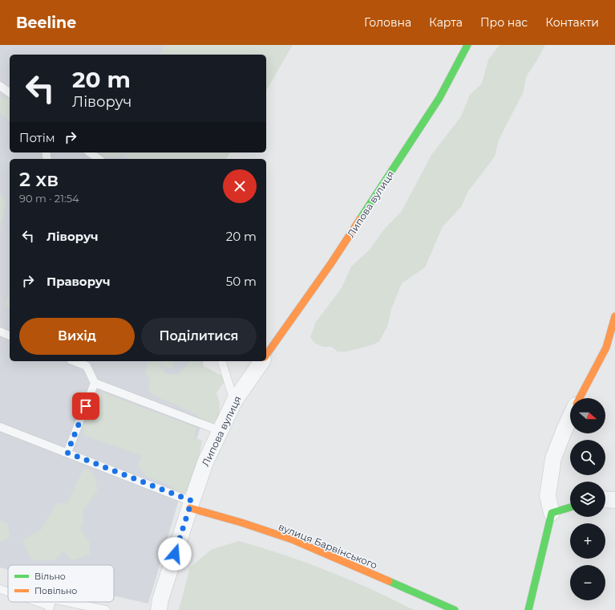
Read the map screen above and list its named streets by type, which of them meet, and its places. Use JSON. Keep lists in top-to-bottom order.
{
  "streets": {
    "street": ["Липова вулиця", "вулиця Барвінського"]
  },
  "crossings": [
    ["Липова вулиця", "вулиця Барвінського"]
  ],
  "legend": ["Вільно", "Повільно"],
  "north": "right",
  "page": {
    "header": "Beeline",
    "nav": [
      "Головна",
      "Карта",
      "Про нас",
      "Контакти"
    ],
    "turn": ["20 m", "Ліворуч"],
    "then": "Потім",
    "heading": ["2 хв", "90 m · 21:54"],
    "list": [
      {
        "name": "Ліворуч",
        "value": "20 m"
      },
      {
        "name": "Праворуч",
        "value": "50 m"
      }
    ],
    "buttons": ["Вихід", "Поділитися"],
    "map_buttons": ["+", "−"]
  }
}
